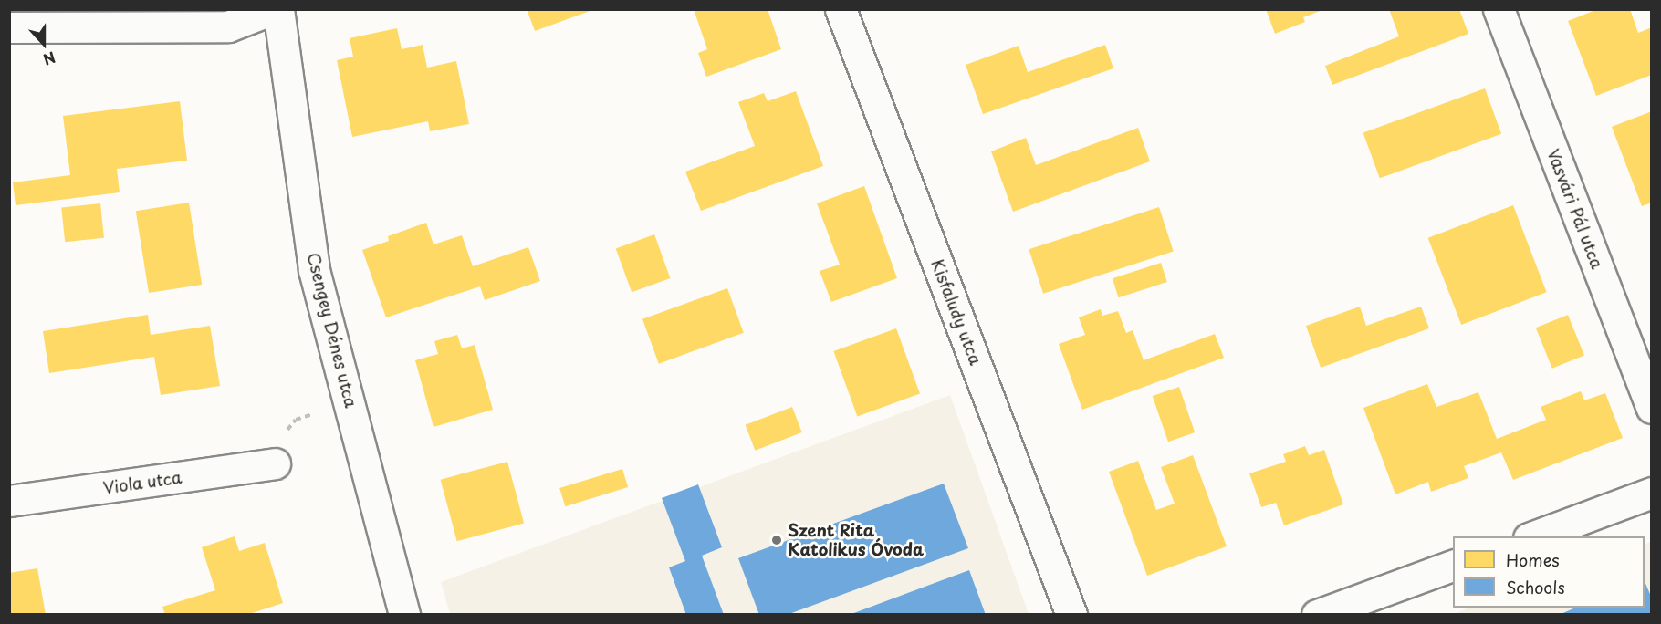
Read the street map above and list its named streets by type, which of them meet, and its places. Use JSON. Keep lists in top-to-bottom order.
{
  "streets": {
    "street": [
      "Vasvári Pál utca",
      "Kisfaludy utca",
      "Csengey Dénes utca",
      "Viola utca"
    ]
  },
  "places": ["Szent Rita Katolikus Óvoda"],
  "legend": ["Homes", "Schools"],
  "north": "bottom"
}
